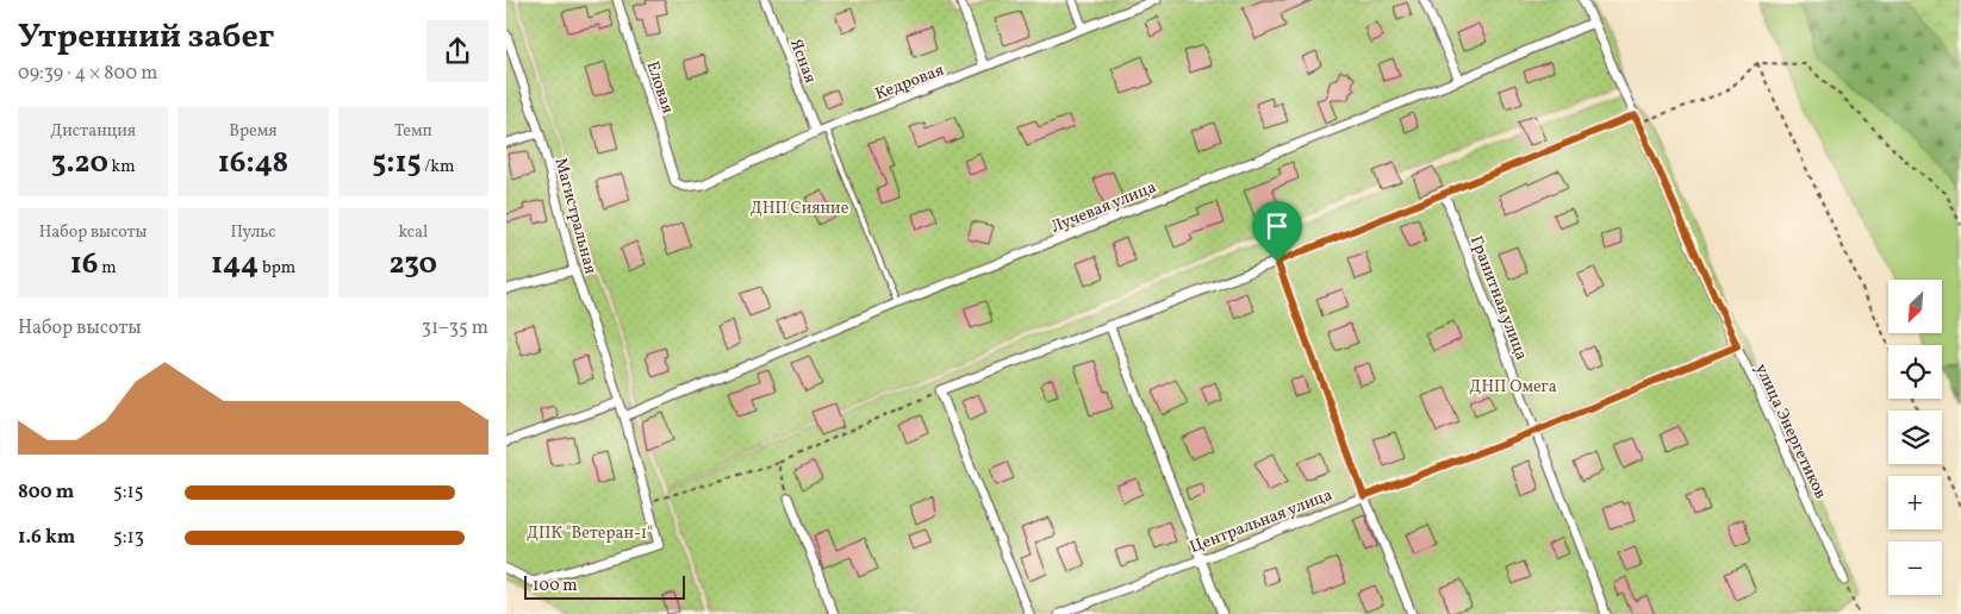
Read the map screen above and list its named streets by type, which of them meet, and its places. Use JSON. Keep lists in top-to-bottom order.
{
  "streets": {
    "street": [
      "Ясная",
      "Кедровая",
      "Еловая",
      "Лучевая улица",
      "Магистральная",
      "Гранитная улица",
      "улица Энергетиков",
      "Центральная улица"
    ]
  },
  "crossings": [
    ["Ясная", "Кедровая"],
    ["Кедровая", "Еловая"],
    ["Лучевая улица", "Магистральная"],
    ["Лучевая улица", "улица Энергетиков"],
    ["Гранитная улица", "Центральная улица"],
    ["улица Энергетиков", "Центральная улица"]
  ],
  "parks": ["ДНП Сияние", "ДНП Омега", "ДПК \"Ветеран-1\""],
  "scale_bar": "100 m",
  "north": "bottom left",
  "page": {
    "heading": ["Утренний забег", "09:39 · 4 × 800 m"],
    "stats": [
      ["Дистанция", "3.20 km"],
      ["Время", "16:48"],
      ["Темп", "5:15 /km"],
      ["Набор высоты", "16 m"],
      ["Пульс", "144 bpm"],
      ["kcal", "230"]
    ],
    "map_buttons": ["+", "−"],
    "chart": ["Набор высоты", "31–35 m"],
    "list": [
      {
        "name": "800 m",
        "note": "5:15"
      },
      {
        "name": "1.6 km",
        "note": "5:13"
      }
    ],
    "scale": "100 m"
  }
}
